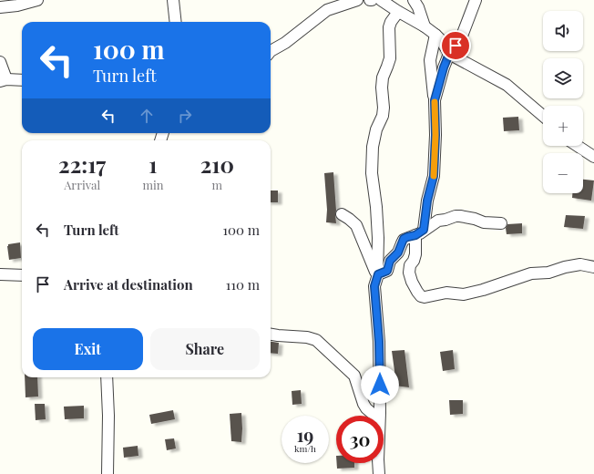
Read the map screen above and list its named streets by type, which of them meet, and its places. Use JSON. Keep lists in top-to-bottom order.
{
  "page": {
    "map_buttons": ["+", "−"],
    "turn": ["100 m", "Turn left"],
    "eta": [
      "22:17",
      "Arrival",
      "1",
      "min",
      "210",
      "m"
    ],
    "list": [
      {
        "name": "Turn left",
        "value": "100 m"
      },
      {
        "name": "Arrive at destination",
        "value": "110 m"
      }
    ],
    "buttons": ["Exit", "Share"],
    "speed": "19 km/h",
    "limit": "30"
  }
}
